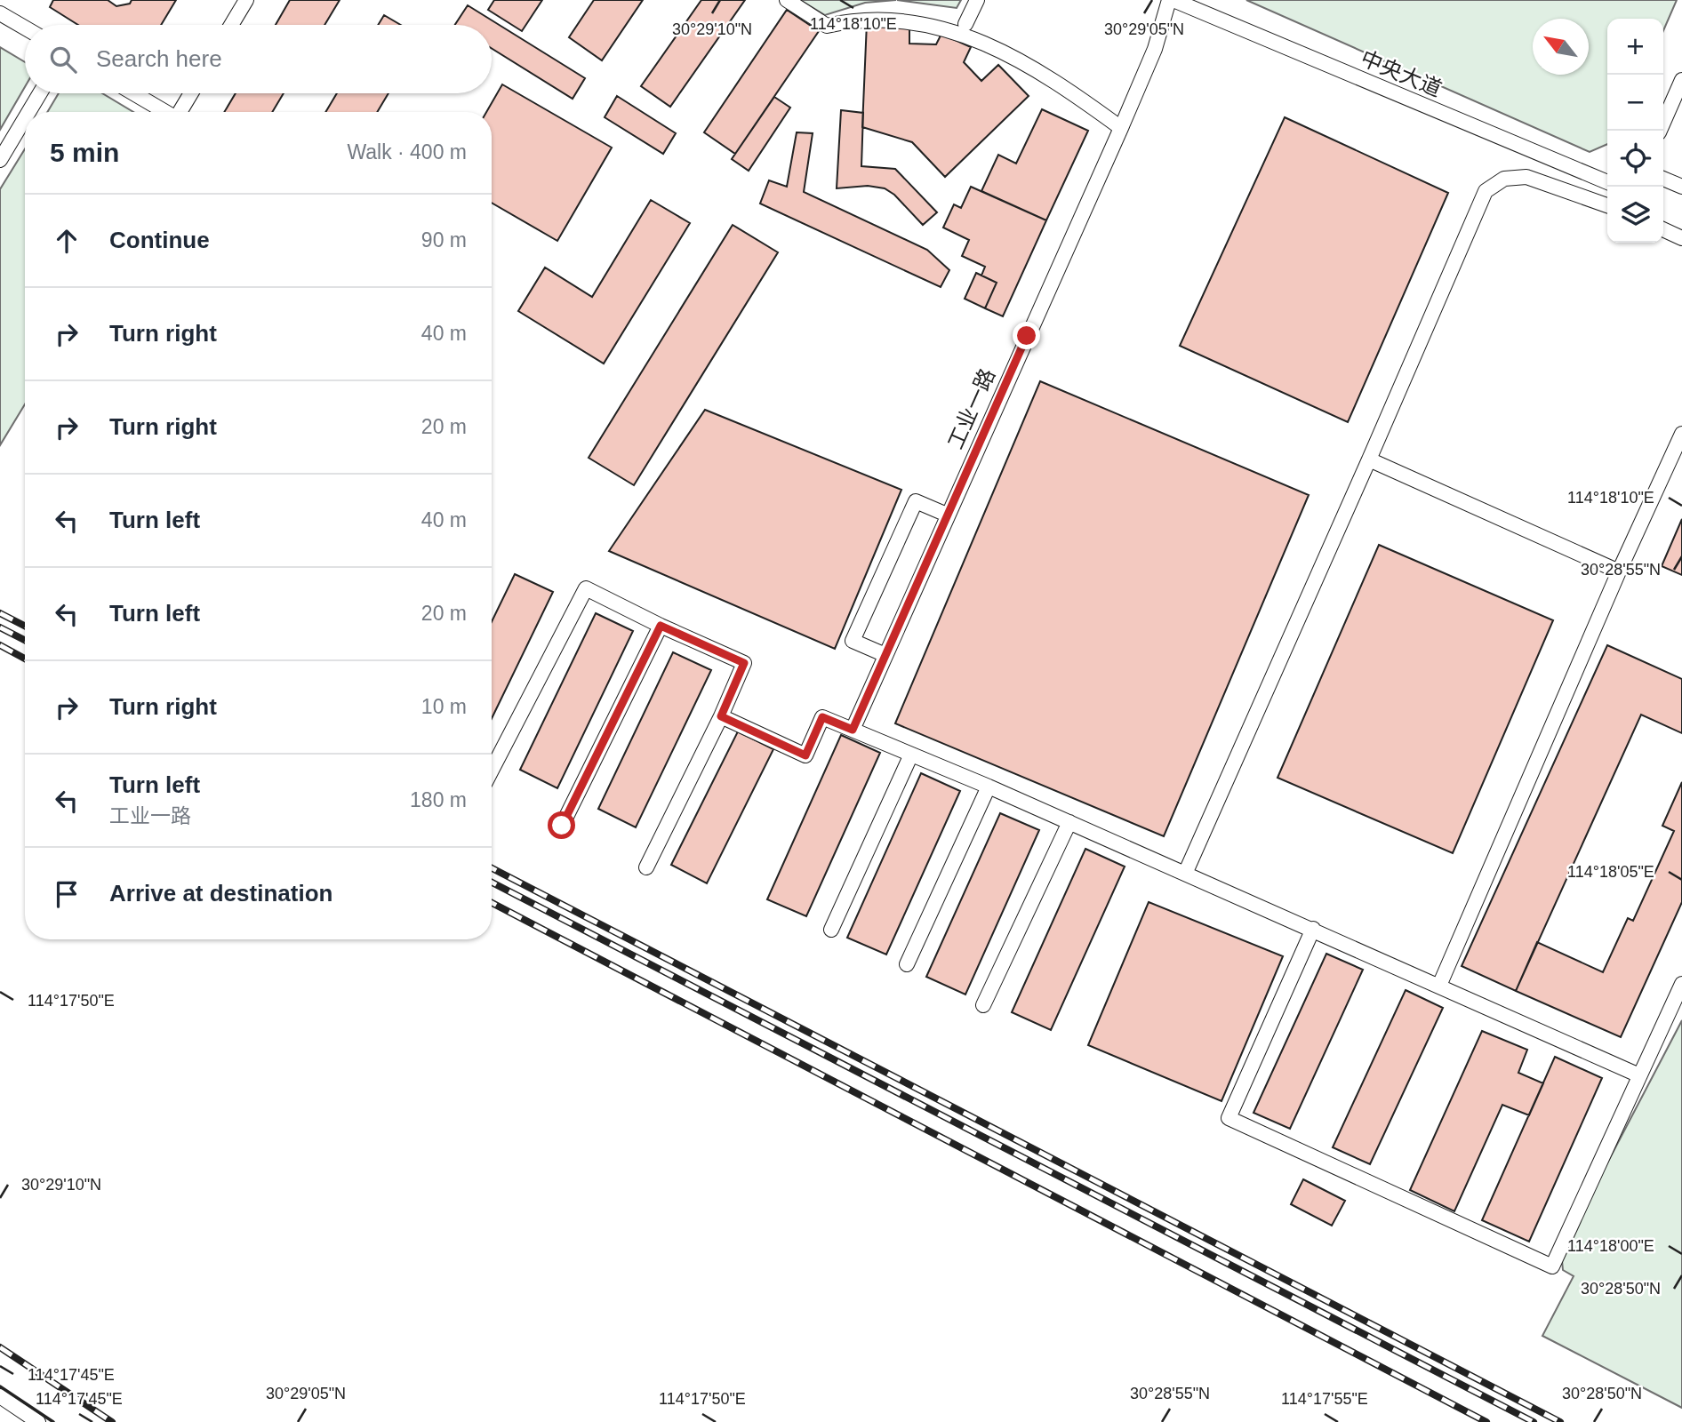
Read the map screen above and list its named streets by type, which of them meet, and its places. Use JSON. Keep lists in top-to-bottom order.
{
  "streets": {
    "street": ["中央大道", "工业一路"]
  },
  "north": "top left",
  "page": {
    "map_buttons": ["+", "−"],
    "search": "Search here",
    "heading": ["5 min", "Walk · 400 m"],
    "list": [
      ["Continue", "90 m"],
      ["Turn right", "40 m"],
      ["Turn right", "20 m"],
      ["Turn left", "40 m"],
      ["Turn left", "20 m"],
      ["Turn right", "10 m"],
      ["Turn left", "工业一路", "180 m"],
      "Arrive at destination"
    ]
  },
  "coordinates": [
    "114°18'10\"E",
    "30°29'10\"N",
    "30°29'05\"N",
    "30°28'55\"N",
    "114°18'05\"E",
    "114°17'50\"E",
    "114°18'00\"E",
    "30°28'50\"N",
    "114°17'45\"E",
    "114°17'55\"E"
  ]
}
